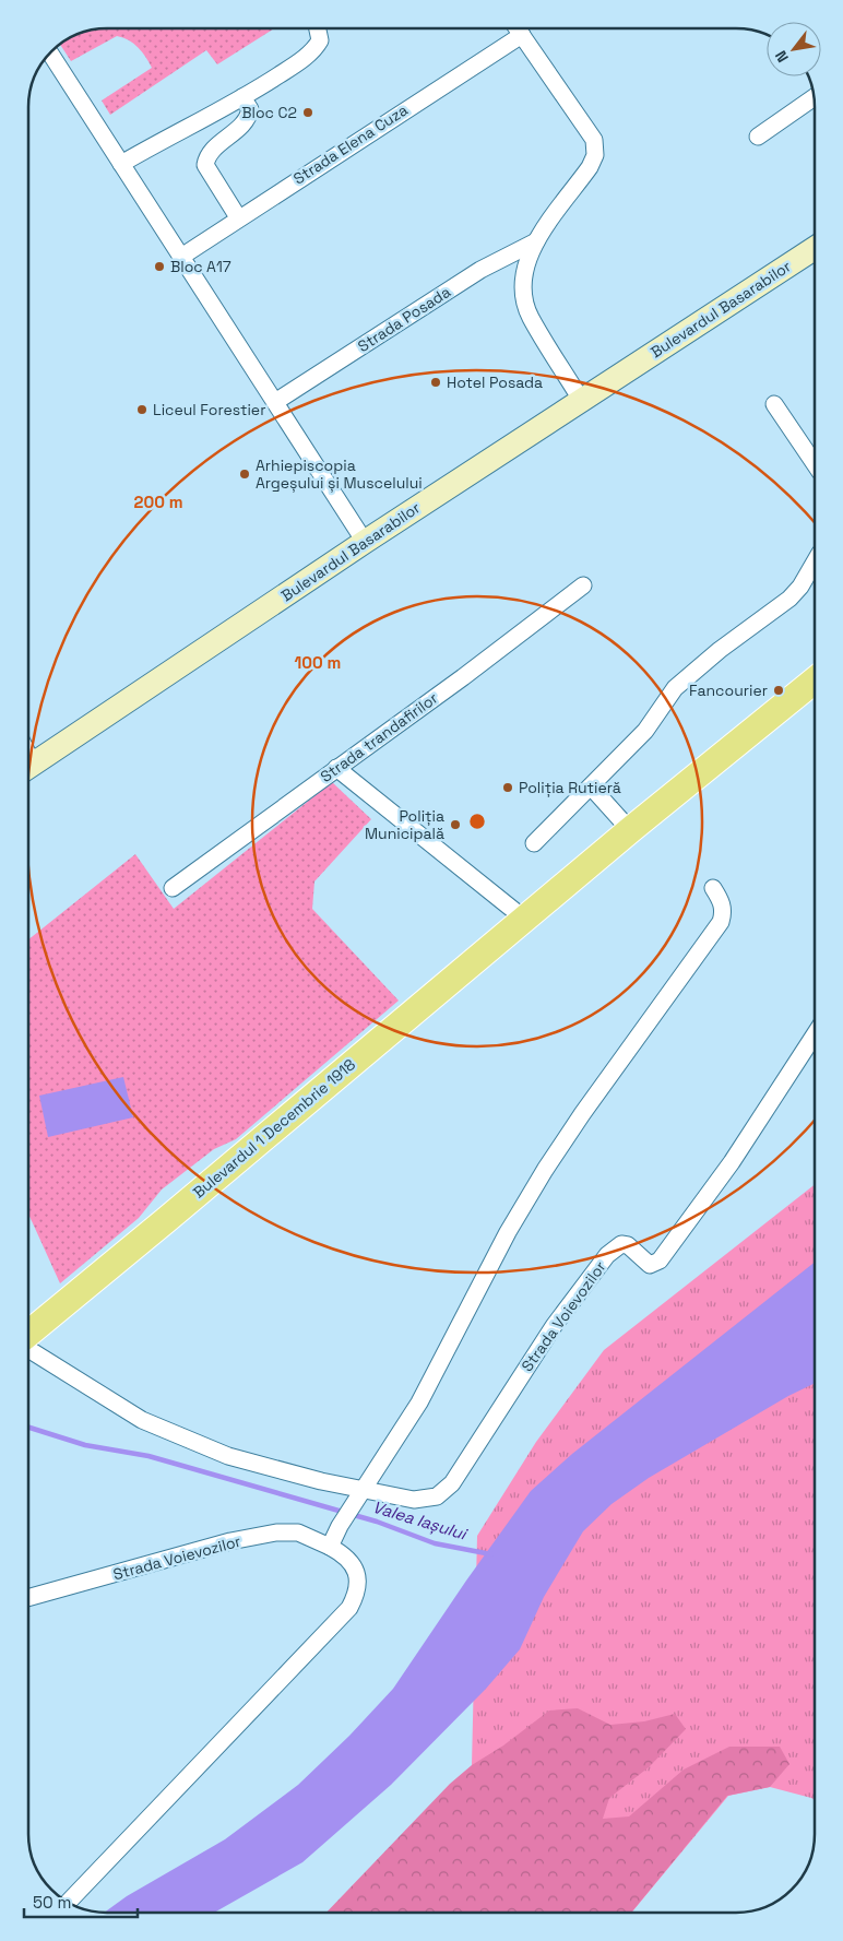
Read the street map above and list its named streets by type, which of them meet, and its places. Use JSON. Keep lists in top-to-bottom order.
{
  "streets": {
    "main road": ["Bulevardul Basarabilor", "Bulevardul 1 Decembrie 1918"],
    "street": [
      "Strada Elena Cuza",
      "Strada Posada",
      "Strada trandafirilor",
      "Strada Voievozilor"
    ]
  },
  "water": ["Valea Iașului"],
  "places": [
    "Bloc C2",
    "Bloc A17",
    "Hotel Posada",
    "Liceul Forestier",
    "Arhiepiscopia Argeșului și Muscelului",
    "Fancourier",
    "Poliția Rutieră",
    "Poliția Municipală"
  ],
  "scale_bar": "50 m",
  "north": "bottom left",
  "rings": ["200 m", "100 m"]
}
